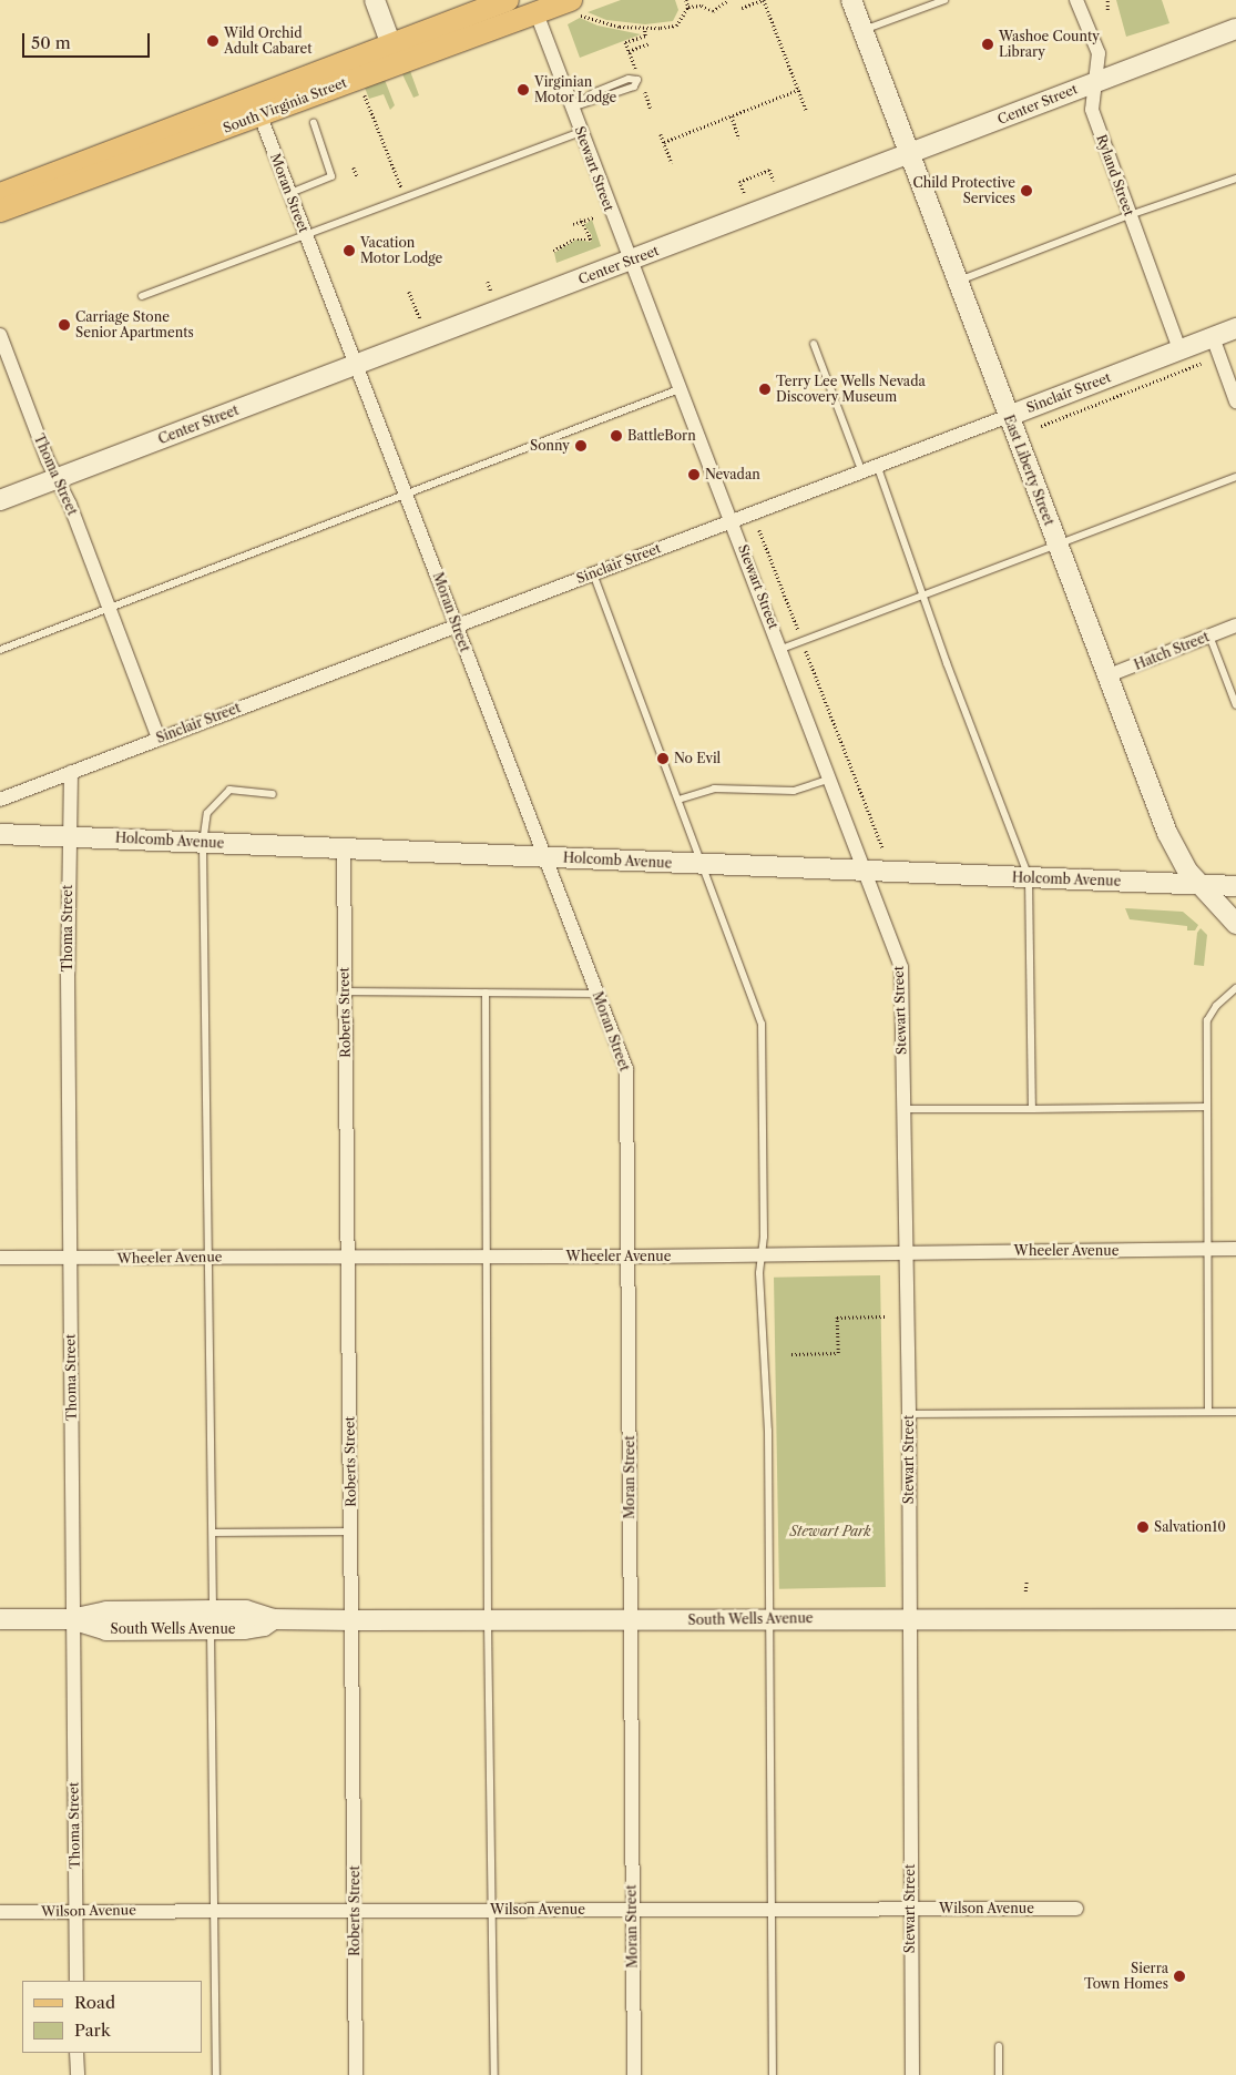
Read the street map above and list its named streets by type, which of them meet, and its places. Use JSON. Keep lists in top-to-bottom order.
{
  "streets": {
    "main road": [
      "Center Street",
      "South Virginia Street",
      "Sinclair Street",
      "East Liberty Street",
      "Holcomb Avenue",
      "South Wells Avenue"
    ],
    "street": [
      "Stewart Street",
      "Ryland Street",
      "Moran Street",
      "Thoma Street",
      "Hatch Street",
      "Roberts Street",
      "Wheeler Avenue",
      "Wilson Avenue"
    ]
  },
  "crossings": [
    ["Center Street", "Stewart Street"],
    ["Center Street", "Ryland Street"],
    ["Center Street", "Moran Street"],
    ["Center Street", "East Liberty Street"],
    ["Center Street", "Thoma Street"],
    ["South Virginia Street", "Stewart Street"],
    ["South Virginia Street", "Moran Street"],
    ["Stewart Street", "Sinclair Street"],
    ["Stewart Street", "Holcomb Avenue"],
    ["Stewart Street", "Wheeler Avenue"],
    ["Stewart Street", "South Wells Avenue"],
    ["Stewart Street", "Wilson Avenue"],
    ["Ryland Street", "Sinclair Street"],
    ["Moran Street", "Sinclair Street"],
    ["Moran Street", "Holcomb Avenue"],
    ["Moran Street", "Wheeler Avenue"],
    ["Moran Street", "South Wells Avenue"],
    ["Moran Street", "Wilson Avenue"],
    ["Sinclair Street", "East Liberty Street"],
    ["Sinclair Street", "Thoma Street"],
    ["East Liberty Street", "Hatch Street"],
    ["East Liberty Street", "Holcomb Avenue"],
    ["Thoma Street", "Holcomb Avenue"],
    ["Thoma Street", "Wheeler Avenue"],
    ["Thoma Street", "South Wells Avenue"],
    ["Thoma Street", "Wilson Avenue"],
    ["Holcomb Avenue", "Roberts Street"],
    ["Roberts Street", "Wheeler Avenue"],
    ["Roberts Street", "South Wells Avenue"],
    ["Roberts Street", "Wilson Avenue"]
  ],
  "parks": ["Stewart Park"],
  "places": [
    "Wild Orchid Adult Cabaret",
    "Washoe County Library",
    "Virginian Motor Lodge",
    "Child Protective Services",
    "Vacation Motor Lodge",
    "Carriage Stone Senior Apartments",
    "Terry Lee Wells Nevada Discovery Museum",
    "BattleBorn",
    "Sonny",
    "Nevadan",
    "No Evil",
    "Salvation10",
    "Sierra Town Homes"
  ],
  "legend": ["Road", "Park"],
  "scale_bar": "50 m"
}
